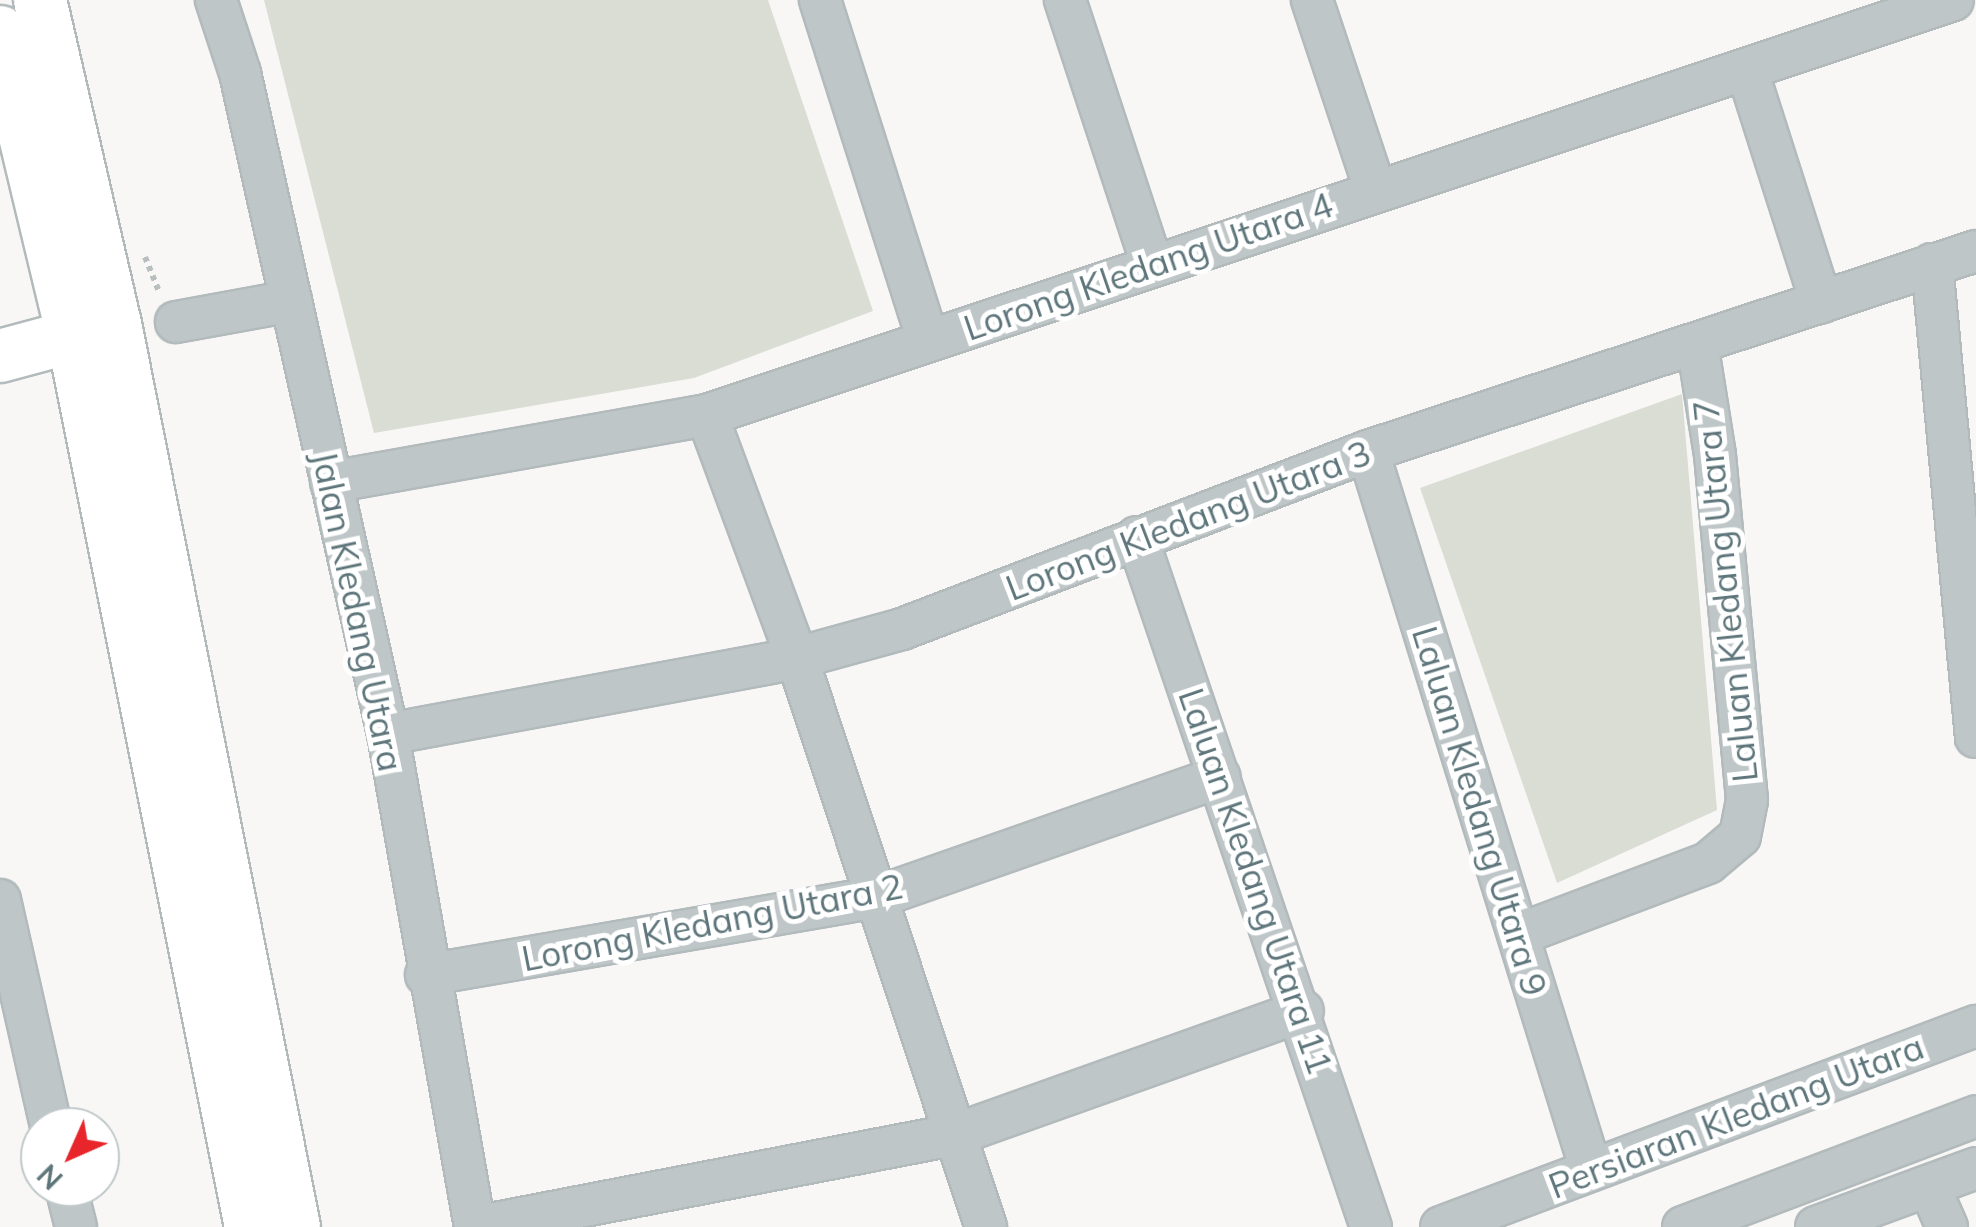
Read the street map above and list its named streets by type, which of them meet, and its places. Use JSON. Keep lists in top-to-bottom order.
{
  "streets": {
    "street": [
      "Lorong Kledang Utara 4",
      "Lorong Kledang Utara 3",
      "Laluan Kledang Utara 7",
      "Jalan Kledang Utara",
      "Laluan Kledang Utara 9",
      "Laluan Kledang Utara 11",
      "Lorong Kledang Utara 2",
      "Persiaran Kledang Utara"
    ]
  },
  "crossings": [
    ["Lorong Kledang Utara 4", "Jalan Kledang Utara"],
    ["Lorong Kledang Utara 3", "Laluan Kledang Utara 7"],
    ["Lorong Kledang Utara 3", "Jalan Kledang Utara"],
    ["Lorong Kledang Utara 3", "Laluan Kledang Utara 9"],
    ["Lorong Kledang Utara 3", "Laluan Kledang Utara 11"],
    ["Laluan Kledang Utara 7", "Laluan Kledang Utara 9"],
    ["Jalan Kledang Utara", "Lorong Kledang Utara 2"],
    ["Laluan Kledang Utara 9", "Persiaran Kledang Utara"],
    ["Laluan Kledang Utara 11", "Lorong Kledang Utara 2"]
  ],
  "north": "bottom left"
}
